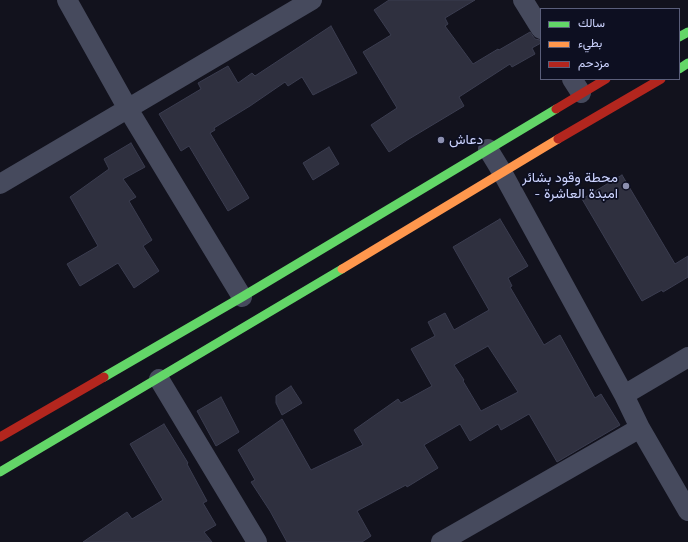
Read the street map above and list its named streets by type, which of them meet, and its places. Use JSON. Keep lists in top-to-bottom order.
{
  "places": ["دعاش", "محطة وقود بشائر - امبدة العاشرة"],
  "legend": ["سالك", "بطيء", "مزدحم"]
}
